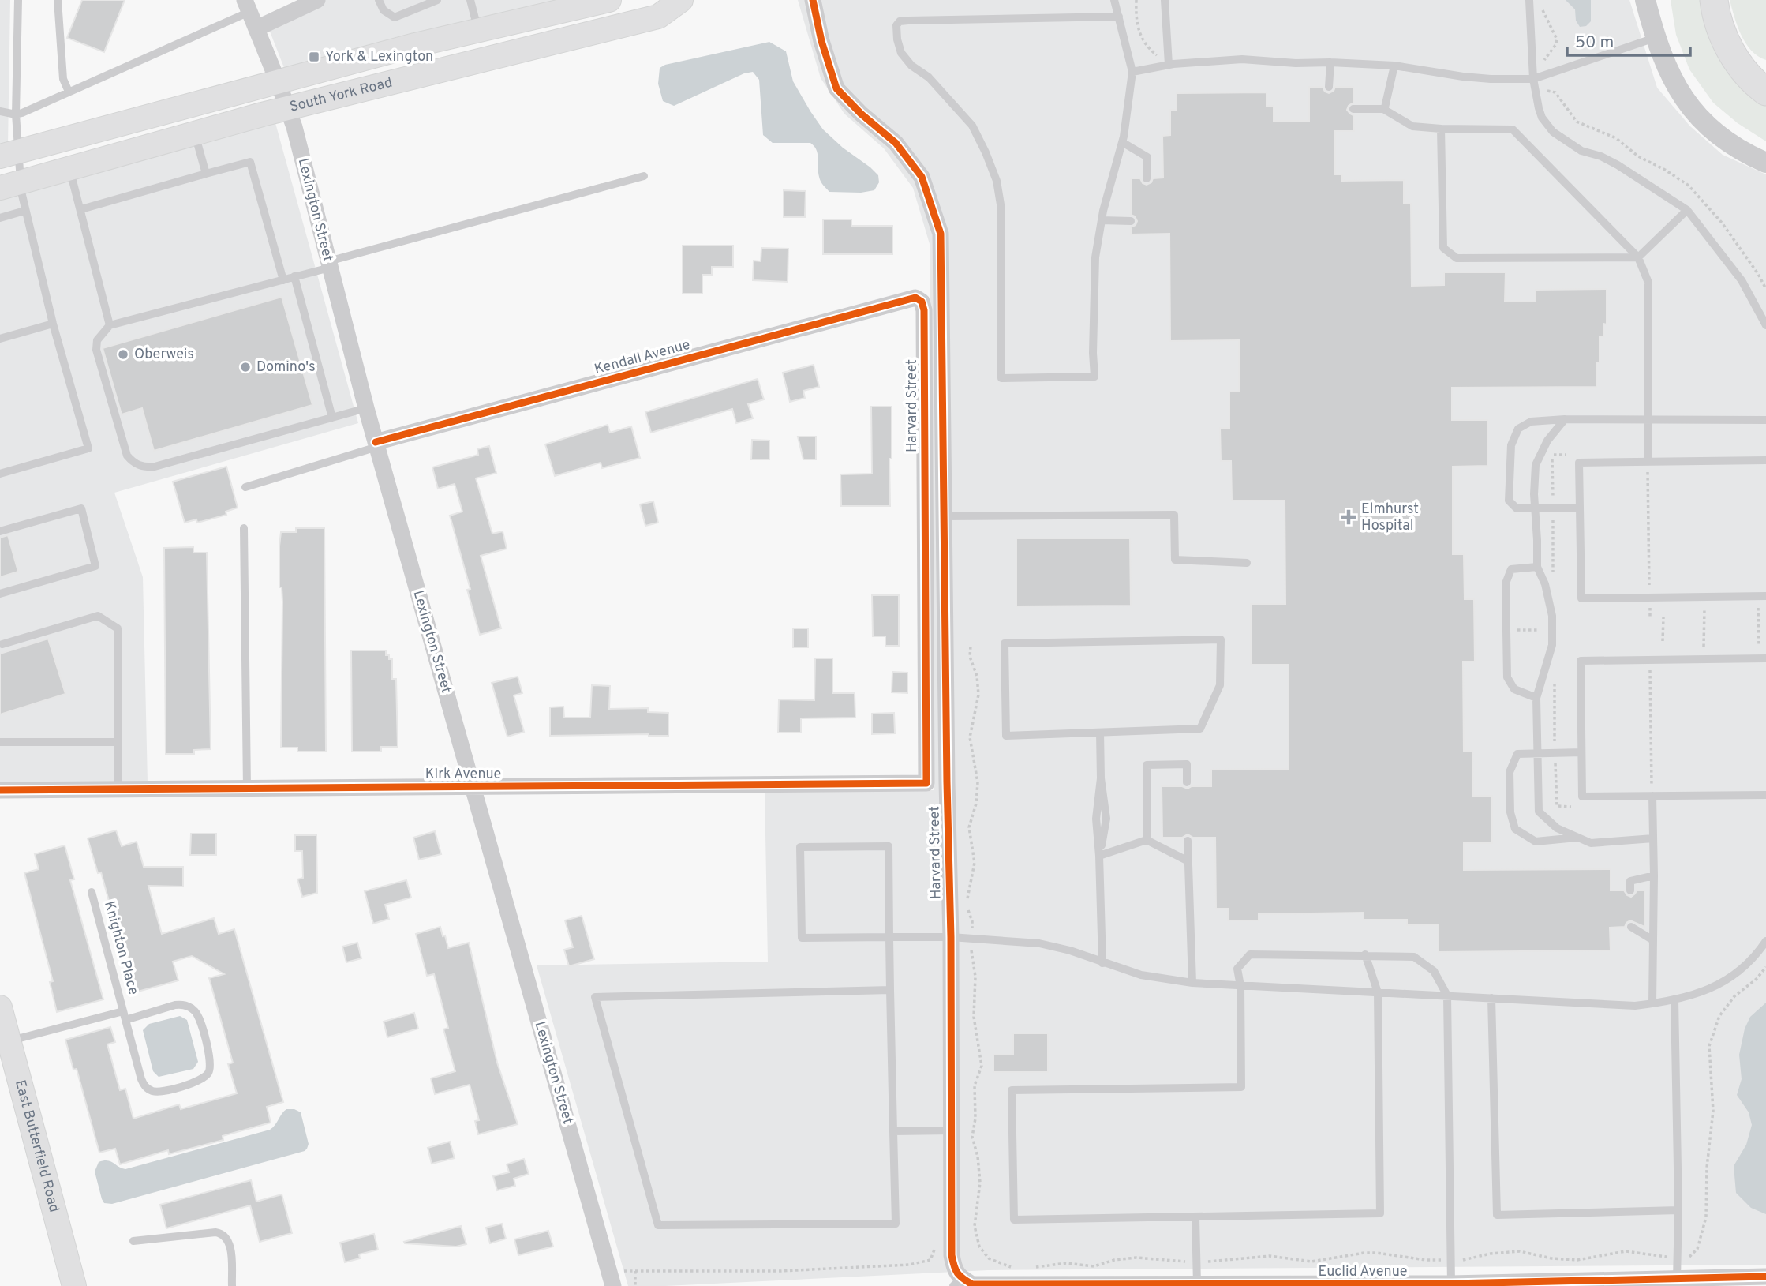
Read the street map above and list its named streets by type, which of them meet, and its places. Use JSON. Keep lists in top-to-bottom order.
{
  "streets": {
    "main road": ["South York Road", "East Butterfield Road"],
    "street": [
      "Lexington Street",
      "Kendall Avenue",
      "Harvard Street",
      "Kirk Avenue",
      "Euclid Avenue"
    ],
    "lane": ["Knighton Place"]
  },
  "crossings": [
    ["South York Road", "Lexington Street"],
    ["Lexington Street", "Kendall Avenue"],
    ["Lexington Street", "Kirk Avenue"],
    ["Kendall Avenue", "Harvard Street"],
    ["Harvard Street", "Kirk Avenue"],
    ["Harvard Street", "Euclid Avenue"],
    ["Knighton Place", "East Butterfield Road"]
  ],
  "places": {
    "transit": ["York & Lexington"],
    "other": ["Oberweis", "Domino's"],
    "health": ["Elmhurst Hospital"]
  },
  "scale_bar": "50 m"
}
